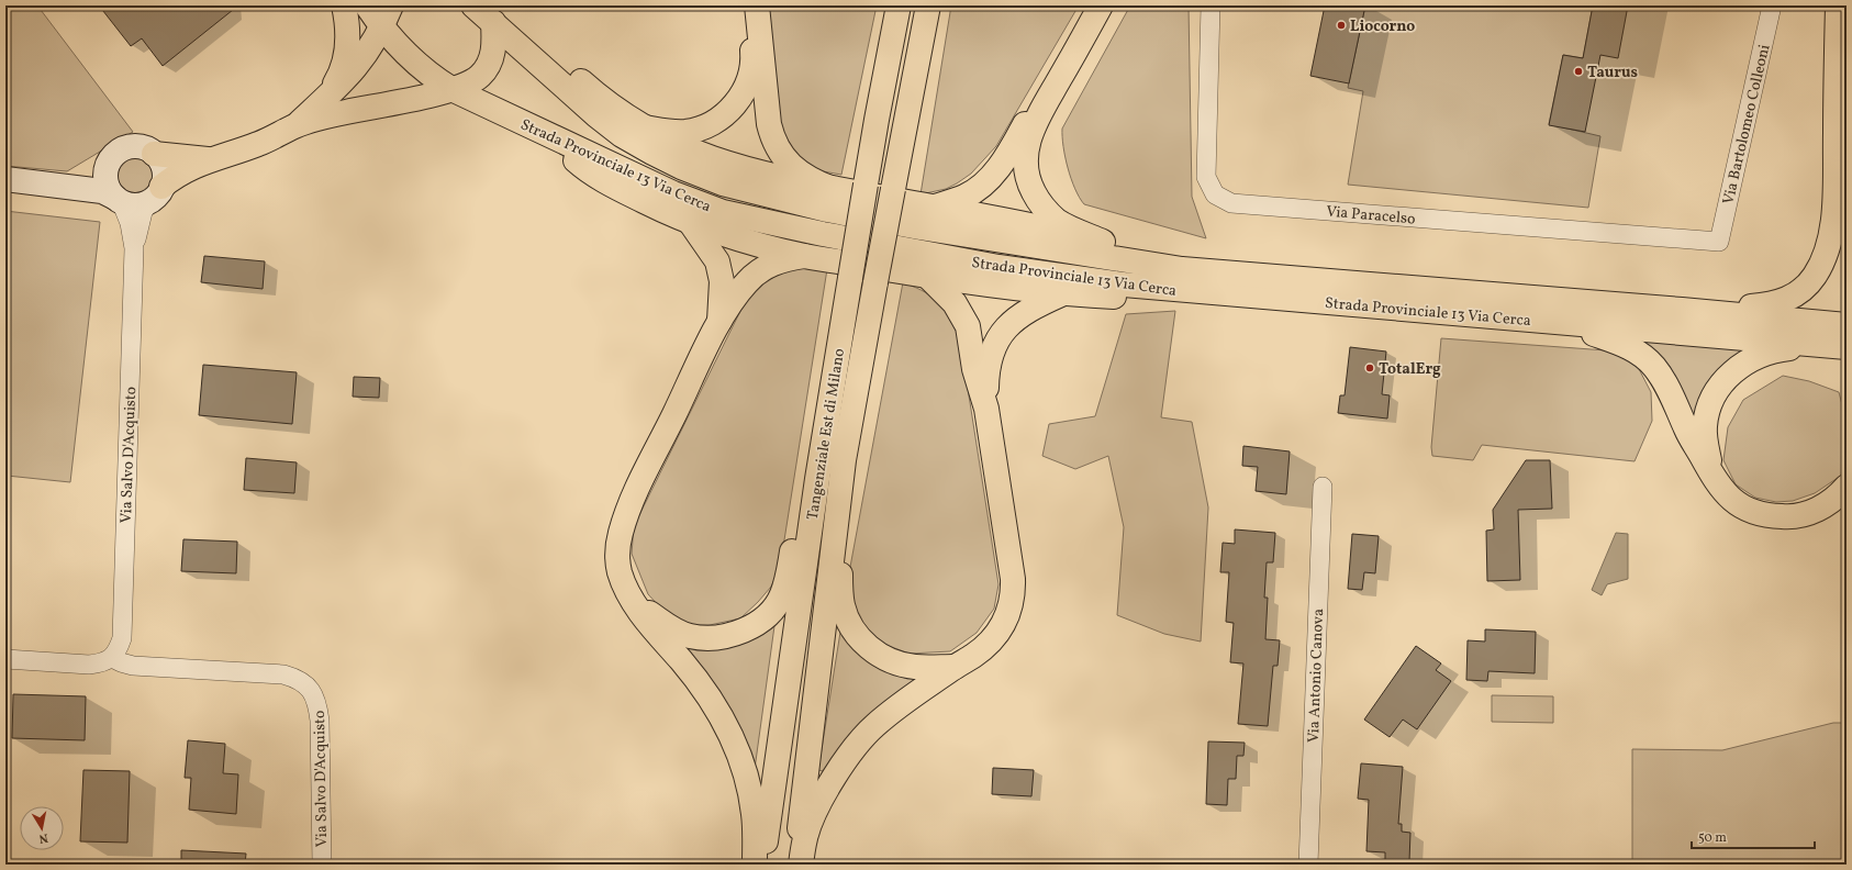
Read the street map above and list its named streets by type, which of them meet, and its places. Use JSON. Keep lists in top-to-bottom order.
{
  "streets": {
    "main road": ["Strada Provinciale 13 Via Cerca", "Tangenziale Est di Milano"],
    "street": [
      "Via Bartolomeo Colleoni",
      "Via Paracelso",
      "Via Salvo D'Acquisto",
      "Via Antonio Canova"
    ]
  },
  "crossings": [
    ["Via Bartolomeo Colleoni", "Via Paracelso"]
  ],
  "places": ["Liocorno", "Taurus", "TotalErg"],
  "scale_bar": "50 m",
  "north": "bottom"
}
